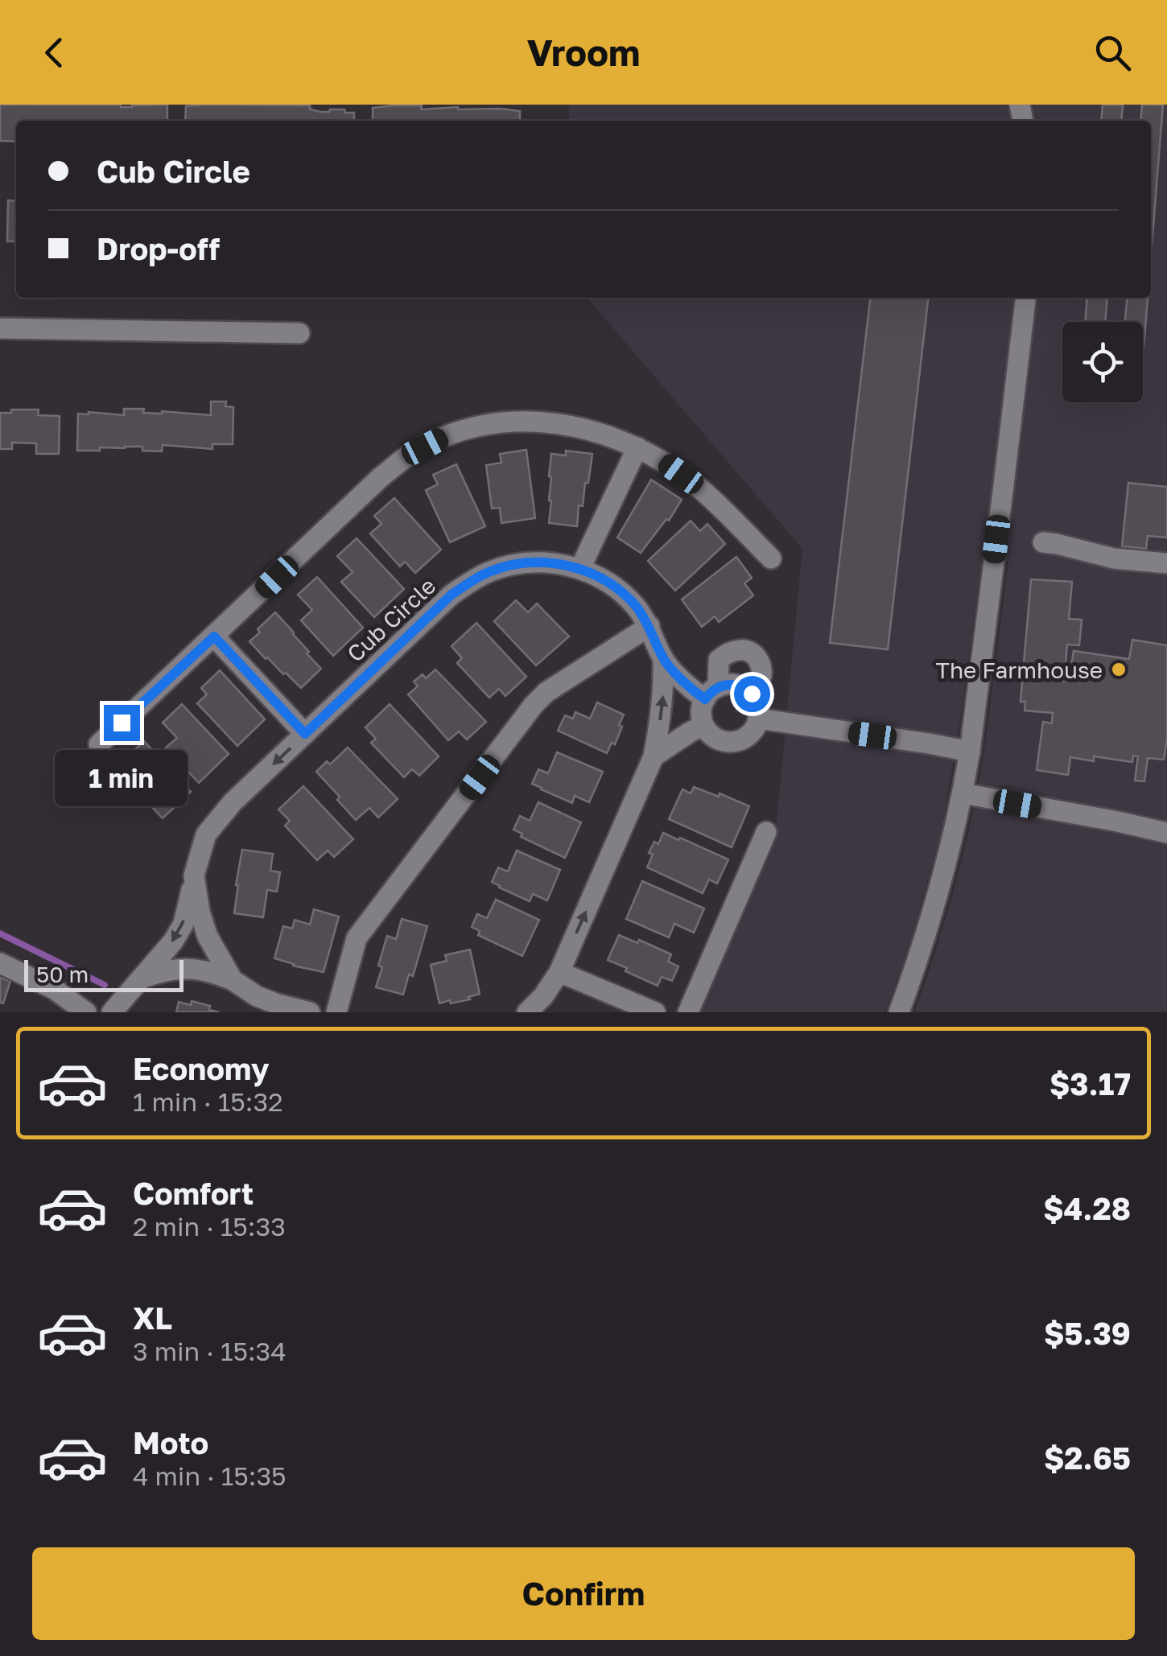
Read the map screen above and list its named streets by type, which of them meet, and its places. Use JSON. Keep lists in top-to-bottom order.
{
  "streets": {
    "street": ["Cub Circle"]
  },
  "places": ["The Farmhouse"],
  "scale_bar": "50 m",
  "page": {
    "header": "Vroom",
    "banner": ["Cub Circle", "Drop-off"],
    "bubble": "1 min",
    "scale": "50 m",
    "list": [
      {
        "name": "Economy",
        "note": "1 min · 15:32",
        "value": "$3.17"
      },
      {
        "name": "Comfort",
        "note": "2 min · 15:33",
        "value": "$4.28"
      },
      {
        "name": "XL",
        "note": "3 min · 15:34",
        "value": "$5.39"
      },
      {
        "name": "Moto",
        "note": "4 min · 15:35",
        "value": "$2.65"
      }
    ],
    "buttons": "Confirm"
  }
}
